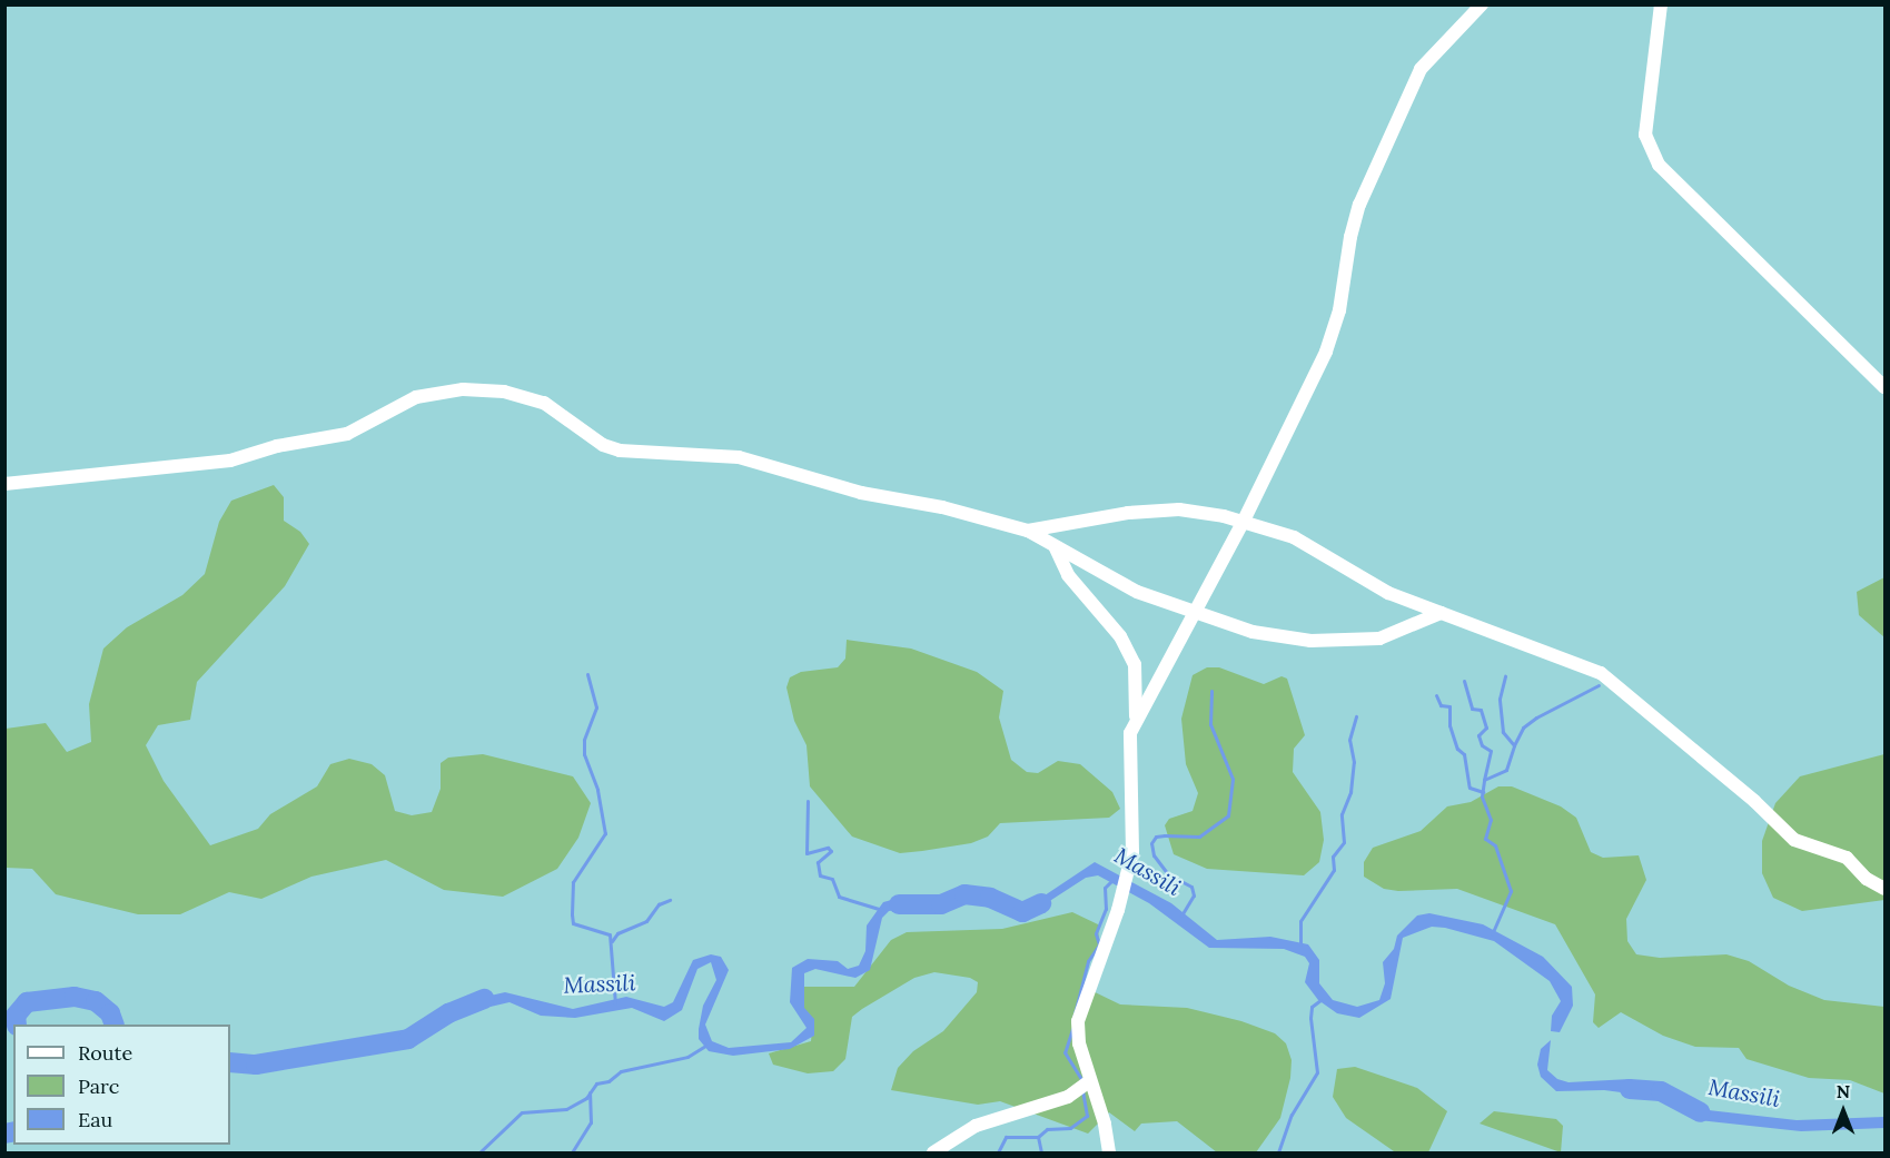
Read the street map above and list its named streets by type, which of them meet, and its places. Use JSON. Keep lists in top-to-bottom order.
{
  "water": ["Massili"],
  "legend": ["Route", "Parc", "Eau"],
  "north": "top"
}
